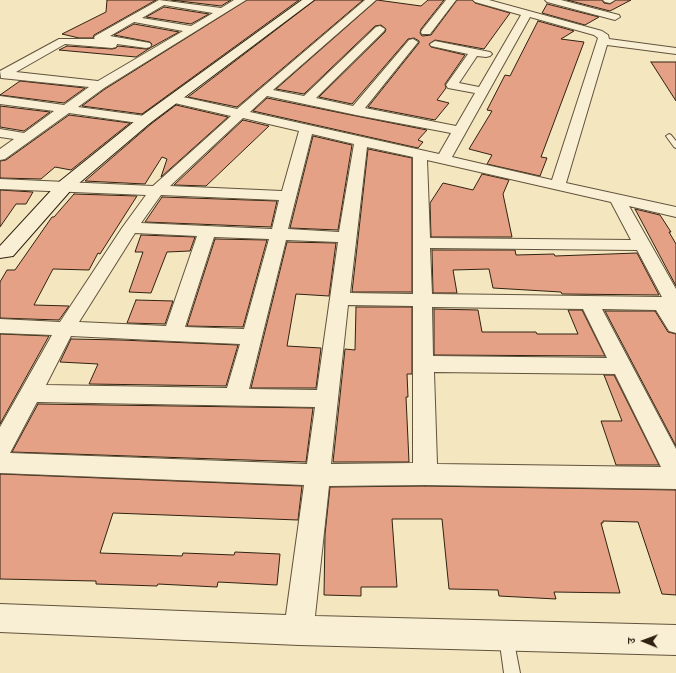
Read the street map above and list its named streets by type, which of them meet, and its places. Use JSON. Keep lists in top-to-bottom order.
{
  "north": "left"
}
